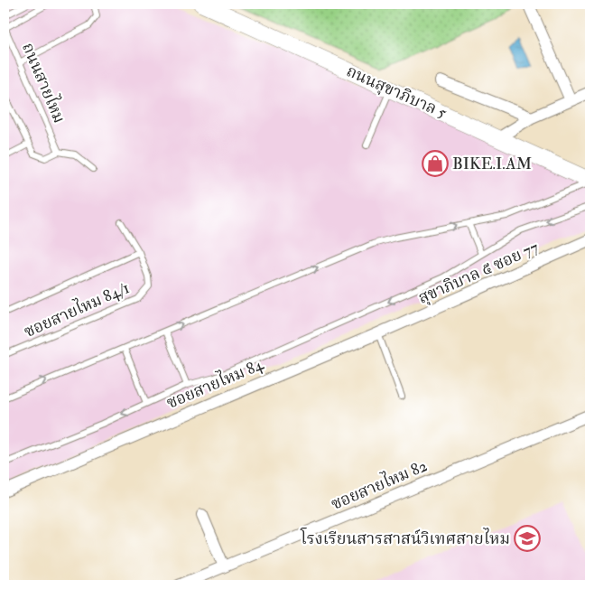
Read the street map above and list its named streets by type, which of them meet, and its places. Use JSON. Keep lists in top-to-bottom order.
{
  "streets": {
    "main road": ["ถนนสุขาภิบาล 5"],
    "street": ["สุขาภิบาล ๕ ซอย 77", "ซอยสายไหม 84", "ซอยสายไหม 82"],
    "lane": ["ถนนสายไหม", "ซอยสายไหม 84/1"]
  },
  "crossings": [
    ["สุขาภิบาล ๕ ซอย 77", "ซอยสายไหม 84"]
  ],
  "places": {
    "shop": ["BIKE.I.AM"],
    "school or university": ["โรงเรียนสารสาสน์วิเทศสายไหม"]
  }
}
